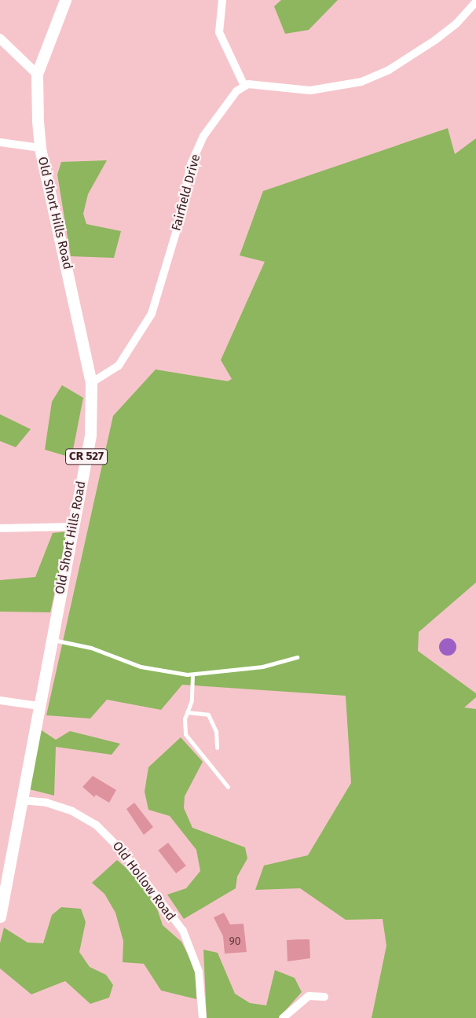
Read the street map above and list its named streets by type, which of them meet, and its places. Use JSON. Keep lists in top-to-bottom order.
{
  "streets": {
    "main road": ["Old Short Hills Road", "CR 527"],
    "street": ["Fairfield Drive", "Old Hollow Road"]
  },
  "crossings": [
    ["Fairfield Drive", "Old Short Hills Road"],
    ["Old Short Hills Road", "Old Hollow Road"]
  ],
  "house_numbers": ["90"]
}
